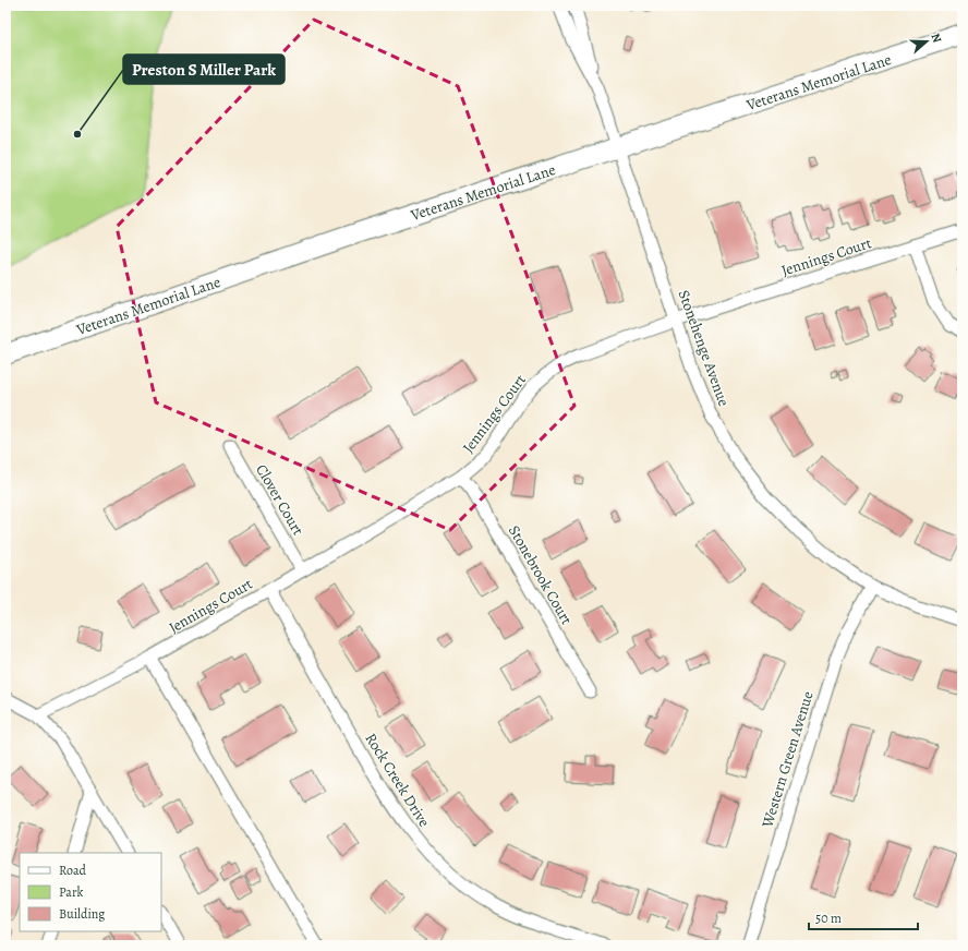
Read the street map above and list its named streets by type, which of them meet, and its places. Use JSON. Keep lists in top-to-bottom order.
{
  "streets": {
    "main road": ["Veterans Memorial Lane"],
    "street": [
      "Jennings Court",
      "Stonehenge Avenue",
      "Clover Court",
      "Stonebrook Court",
      "Western Green Avenue",
      "Rock Creek Drive"
    ]
  },
  "crossings": [
    ["Veterans Memorial Lane", "Stonehenge Avenue"],
    ["Jennings Court", "Stonehenge Avenue"],
    ["Jennings Court", "Clover Court"],
    ["Jennings Court", "Stonebrook Court"],
    ["Jennings Court", "Rock Creek Drive"],
    ["Stonehenge Avenue", "Western Green Avenue"]
  ],
  "places": ["Preston S Miller Park"],
  "legend": ["Road", "Park", "Building"],
  "scale_bar": "50 m",
  "north": "right"
}
